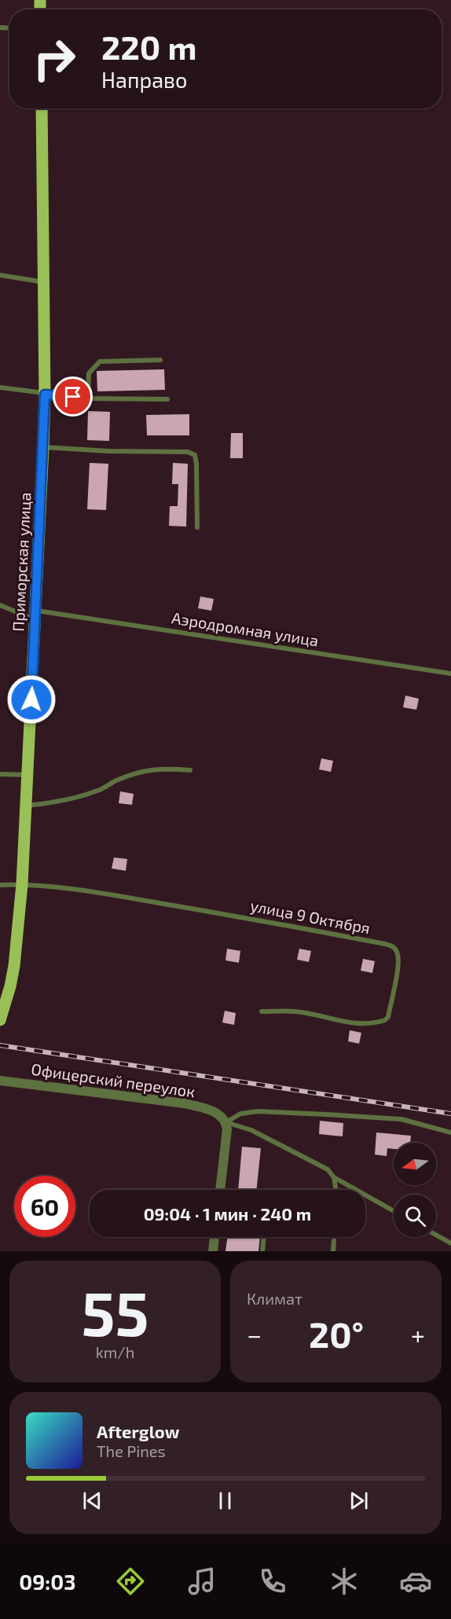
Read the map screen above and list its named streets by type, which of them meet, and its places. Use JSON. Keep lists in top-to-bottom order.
{
  "streets": {
    "main road": ["Приморская улица"],
    "street": ["Офицерский переулок"],
    "lane": ["Аэродромная улица", "улица 9 Октября"]
  },
  "crossings": [
    ["Приморская улица", "Аэродромная улица"],
    ["Приморская улица", "улица 9 Октября"]
  ],
  "north": "left",
  "page": {
    "turn": ["220 m", "Направо"],
    "limit": "60",
    "trip": "09:04 · 1 мин · 240 m",
    "tile": [
      ["55", "km/h"],
      "Климат"
    ],
    "heat": ["−", "20°", "+"],
    "song": ["Afterglow", "The Pines"],
    "tabs": "09:03"
  }
}
